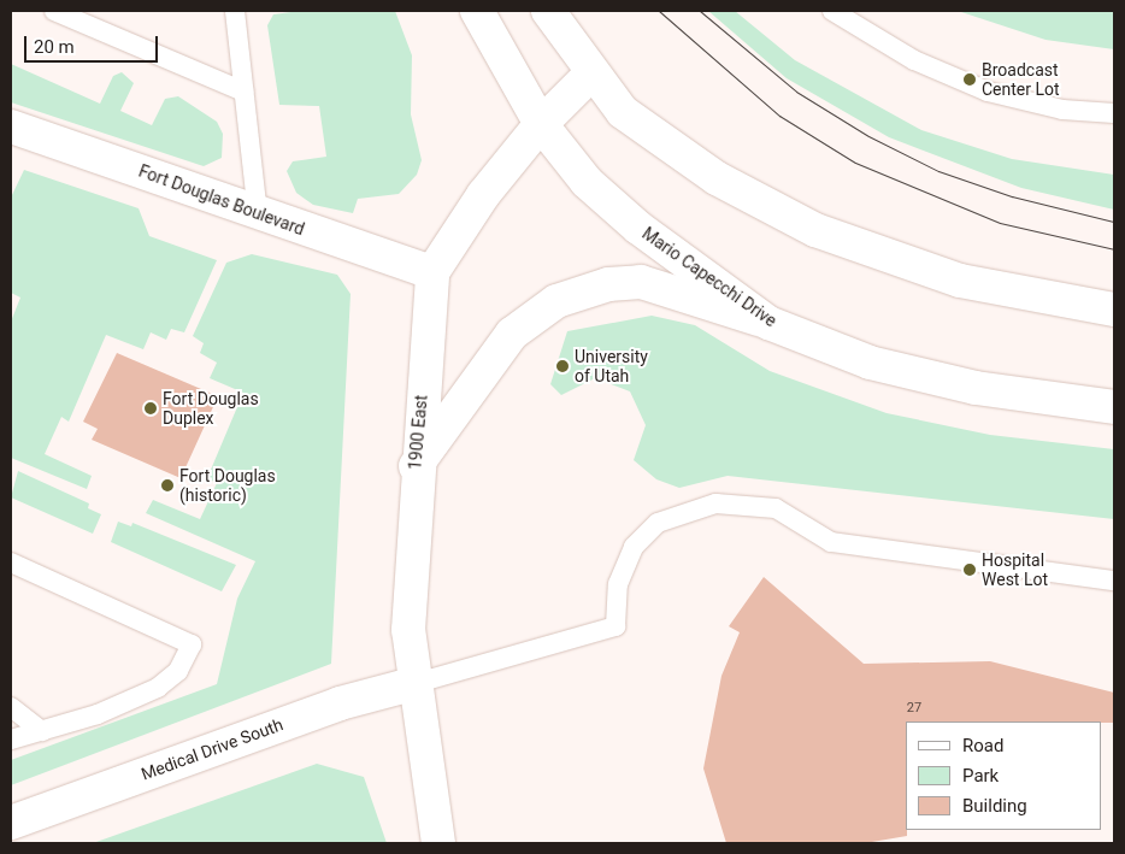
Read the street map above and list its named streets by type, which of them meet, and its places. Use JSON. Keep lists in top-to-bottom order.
{
  "streets": {
    "street": [
      "Fort Douglas Boulevard",
      "Mario Capecchi Drive",
      "1900 East",
      "Medical Drive South"
    ]
  },
  "crossings": [
    ["Fort Douglas Boulevard", "1900 East"],
    ["Mario Capecchi Drive", "1900 East"],
    ["1900 East", "Medical Drive South"]
  ],
  "places": [
    "Broadcast Center Lot",
    "University of Utah",
    "Fort Douglas Duplex",
    "Fort Douglas (historic)",
    "Hospital West Lot"
  ],
  "house_numbers": ["27"],
  "legend": ["Road", "Park", "Building"],
  "scale_bar": "20 m"
}
